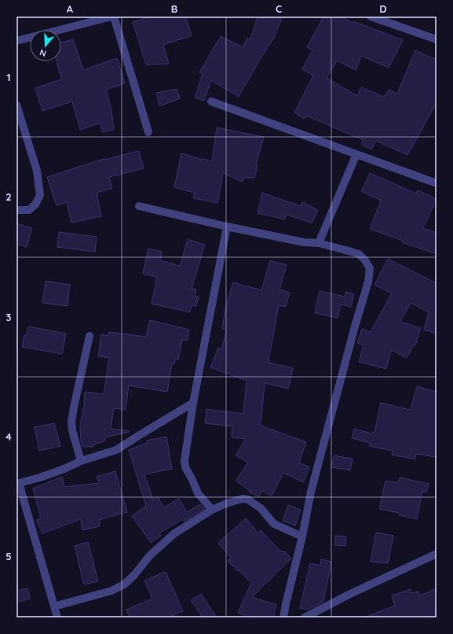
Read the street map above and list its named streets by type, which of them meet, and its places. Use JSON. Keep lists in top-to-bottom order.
{
  "north": "bottom",
  "grid": {
    "columns": [
      "A",
      "B",
      "C",
      "D"
    ],
    "rows": [
      "1",
      "2",
      "3",
      "4",
      "5"
    ]
  }
}
